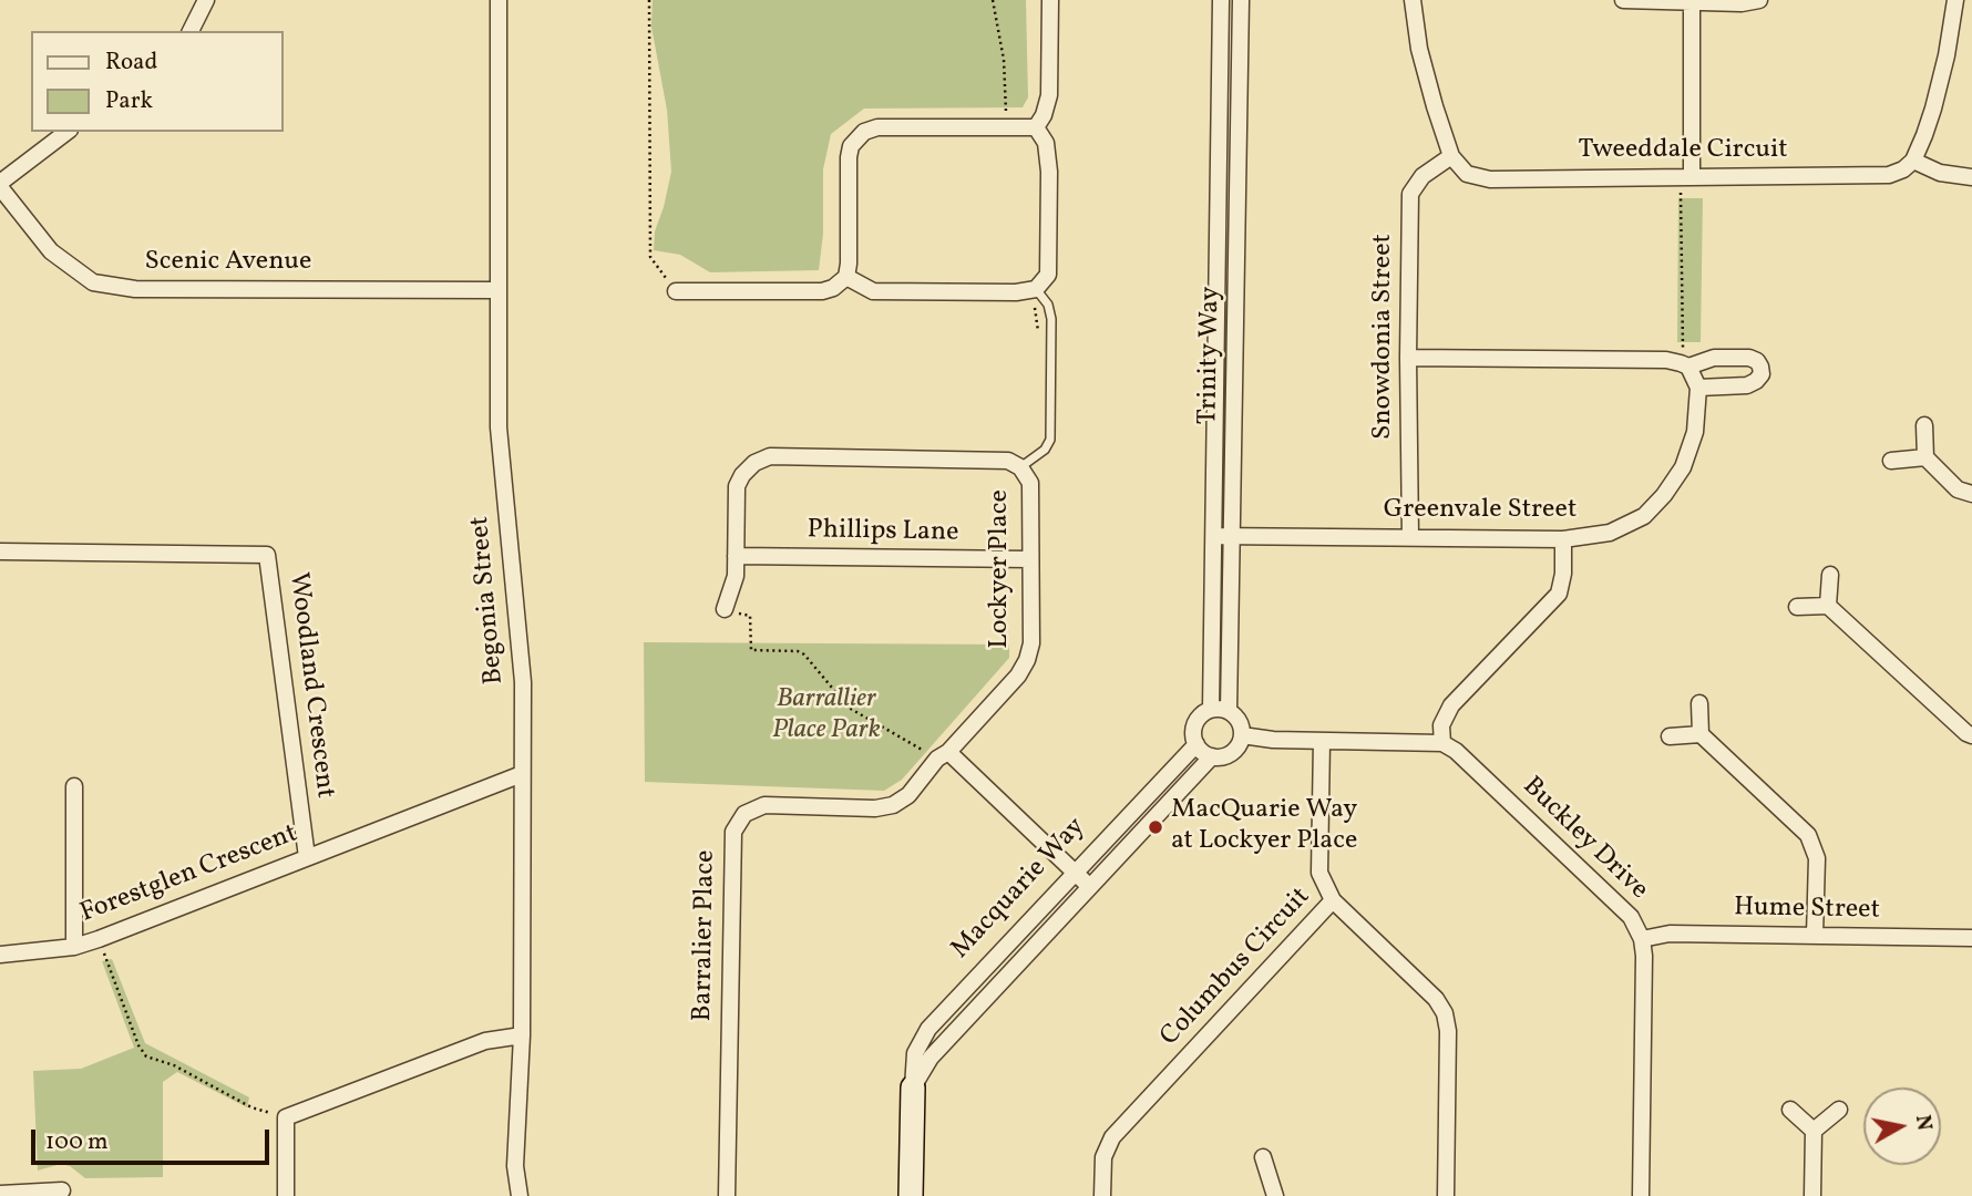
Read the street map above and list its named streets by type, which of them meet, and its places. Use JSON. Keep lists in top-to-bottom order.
{
  "streets": {
    "street": [
      "Tweeddale Circuit",
      "Scenic Avenue",
      "Snowdonia Street",
      "Trinity Way",
      "Greenvale Street",
      "Phillips Lane",
      "Lockyer Place",
      "Begonia Street",
      "Woodland Crescent",
      "Buckley Drive",
      "Forestglen Crescent",
      "Macquarie Way",
      "Hume Street",
      "Barralier Place",
      "Columbus Circuit"
    ]
  },
  "crossings": [
    ["Tweeddale Circuit", "Snowdonia Street"],
    ["Scenic Avenue", "Begonia Street"],
    ["Snowdonia Street", "Greenvale Street"],
    ["Trinity Way", "Greenvale Street"],
    ["Trinity Way", "Macquarie Way"],
    ["Phillips Lane", "Lockyer Place"],
    ["Lockyer Place", "Barralier Place"],
    ["Begonia Street", "Forestglen Crescent"],
    ["Woodland Crescent", "Forestglen Crescent"],
    ["Buckley Drive", "Hume Street"]
  ],
  "parks": ["Barrallier Place Park"],
  "places": ["MacQuarie Way at Lockyer Place"],
  "legend": ["Road", "Park"],
  "scale_bar": "100 m",
  "north": "right"
}
